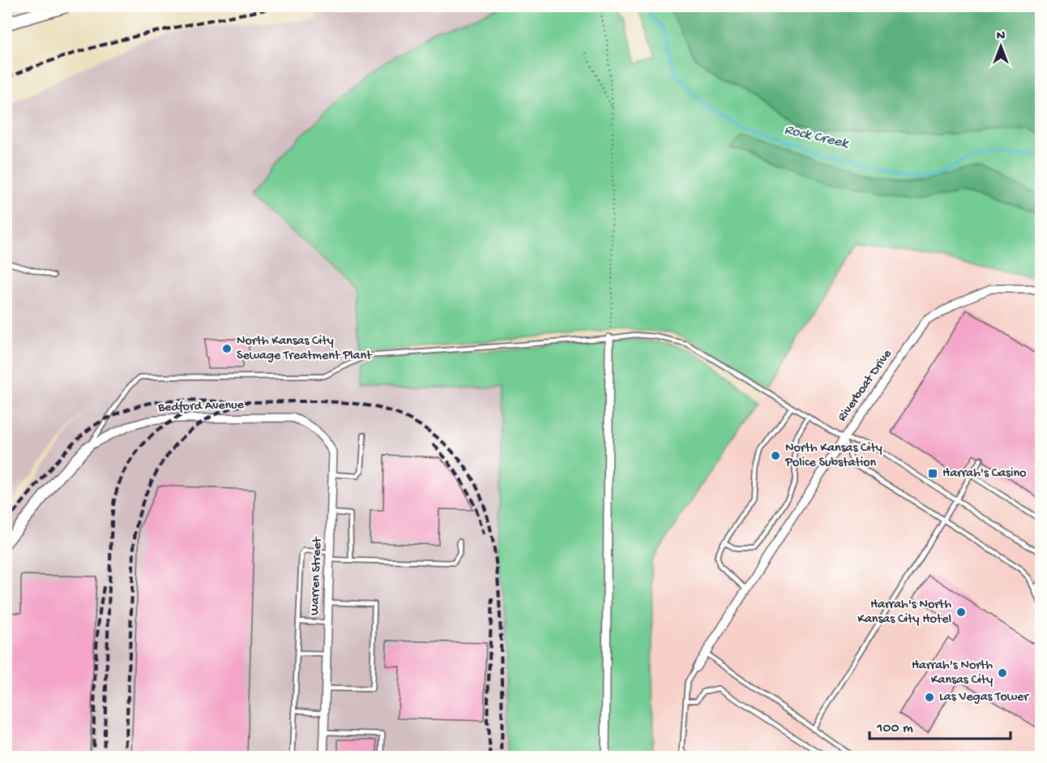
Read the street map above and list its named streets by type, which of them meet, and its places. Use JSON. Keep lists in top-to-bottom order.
{
  "streets": {
    "street": ["Riverboat Drive", "Bedford Avenue", "Warren Street"]
  },
  "crossings": [
    ["Bedford Avenue", "Warren Street"]
  ],
  "water": ["Rock Creek"],
  "places": {
    "other": [
      "North Kansas City Sewage Treatment Plant",
      "North Kansas City Police Substation",
      "Harrah's North Kansas City Hotel",
      "Harrah's North Kansas City",
      "Las Vegas Tower"
    ],
    "transit": ["Harrah's Casino"]
  },
  "scale_bar": "100 m",
  "north": "top"
}
